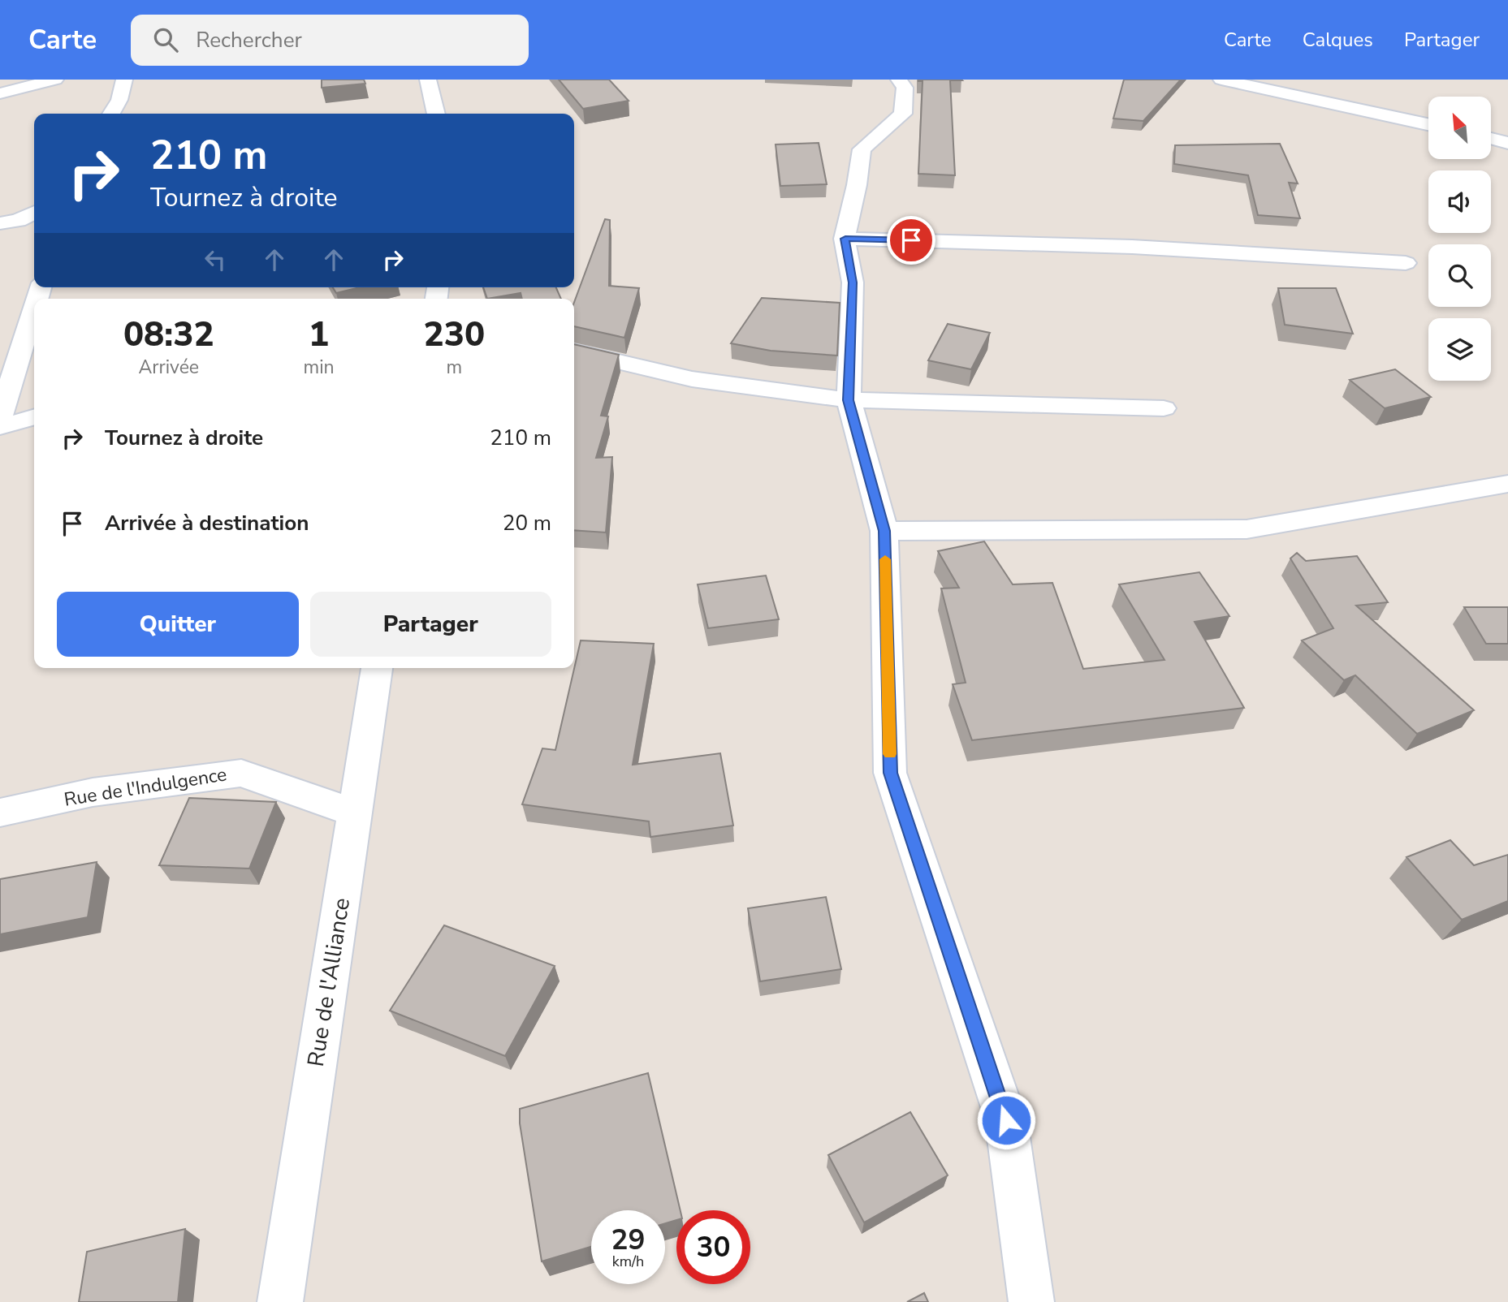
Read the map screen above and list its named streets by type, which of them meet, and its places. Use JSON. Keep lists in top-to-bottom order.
{
  "streets": {
    "street": ["Rue de l'Indulgence", "Rue de l'Alliance"]
  },
  "crossings": [
    ["Rue de l'Indulgence", "Rue de l'Alliance"]
  ],
  "north": "top left",
  "page": {
    "header": "Carte",
    "search": "Rechercher",
    "nav": ["Carte", "Calques", "Partager"],
    "turn": ["210 m", "Tournez à droite"],
    "eta": [
      "08:32",
      "Arrivée",
      "1",
      "min",
      "230",
      "m"
    ],
    "list": [
      {
        "name": "Tournez à droite",
        "value": "210 m"
      },
      {
        "name": "Arrivée à destination",
        "value": "20 m"
      }
    ],
    "buttons": ["Quitter", "Partager"],
    "speed": "29 km/h",
    "limit": "30"
  }
}
